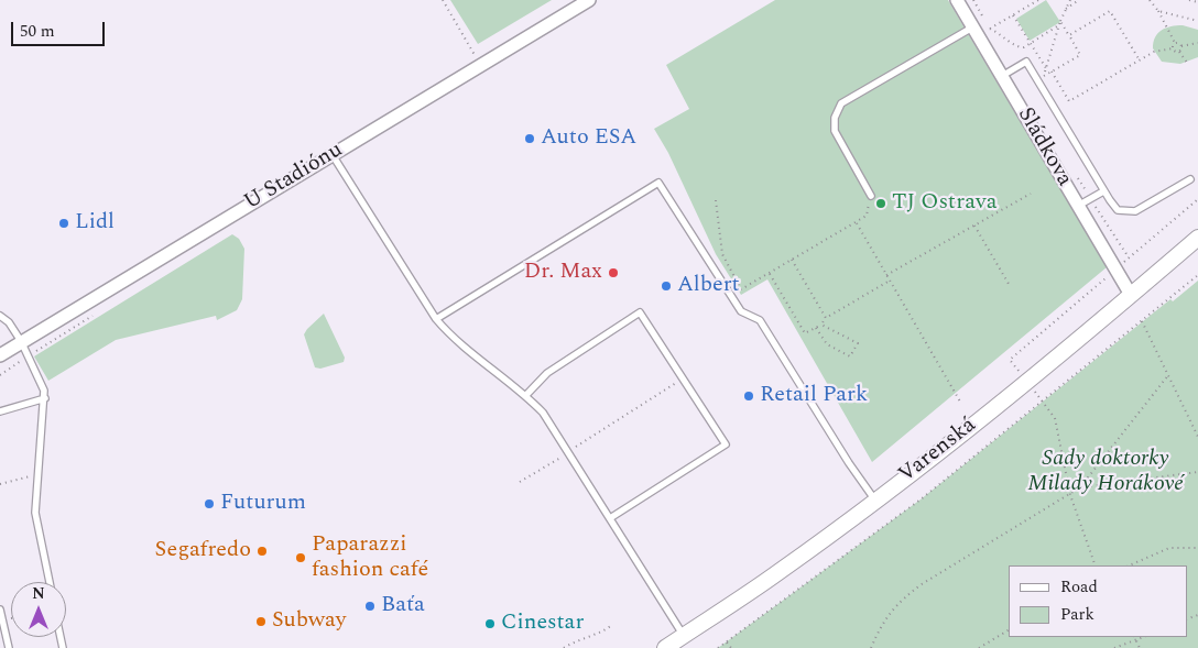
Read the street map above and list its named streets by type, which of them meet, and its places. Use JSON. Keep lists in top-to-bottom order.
{
  "streets": {
    "street": ["Sládkova", "U Stadiónu", "Varenská"]
  },
  "crossings": [
    ["Sládkova", "Varenská"]
  ],
  "parks": ["Sady doktorky Milady Horákové"],
  "places": [
    "Auto ESA",
    "TJ Ostrava",
    "Lidl",
    "Dr. Max",
    "Albert",
    "Retail Park",
    "Futurum",
    "Segafredo",
    "Paparazzi fashion café",
    "Baťa",
    "Subway",
    "Cinestar"
  ],
  "legend": ["Road", "Park"],
  "scale_bar": "50 m",
  "north": "top"
}
